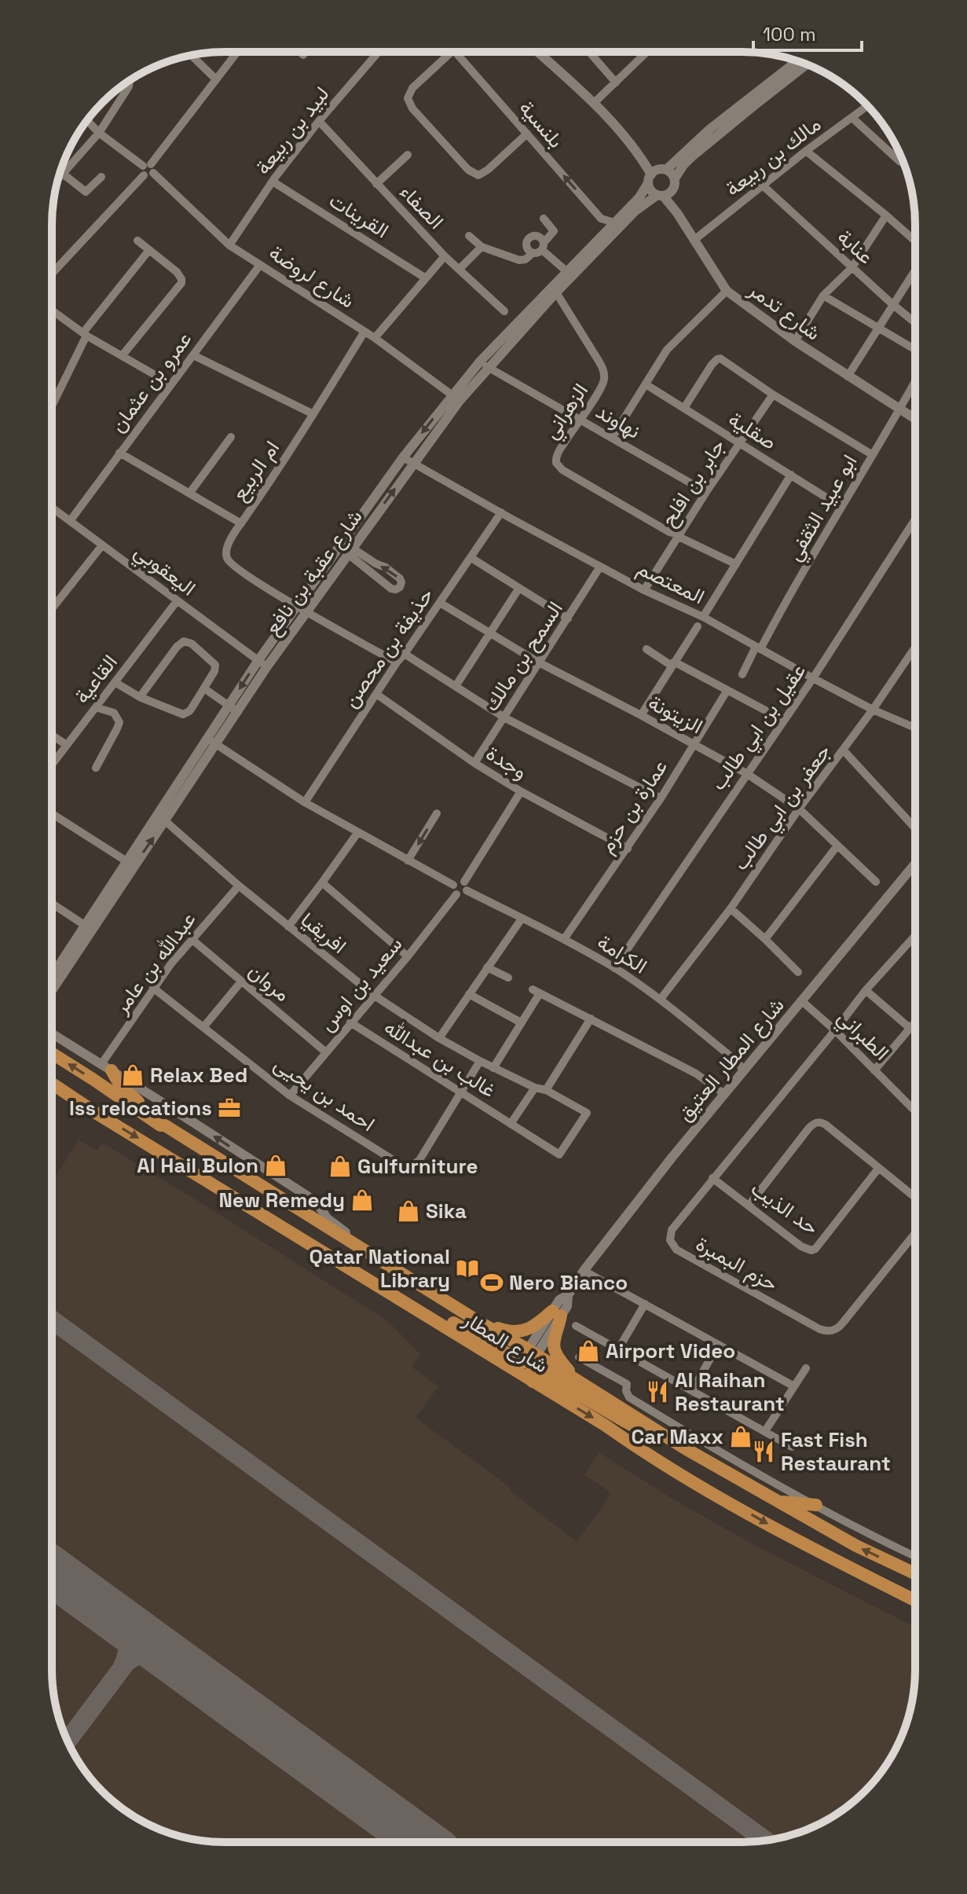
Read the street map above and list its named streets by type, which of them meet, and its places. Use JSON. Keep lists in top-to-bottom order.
{
  "streets": {
    "highway": ["شارع المطار"],
    "street": [
      "بلنسية",
      "لبيد بن ربيعة",
      "مالك بن ربيعة",
      "الصفاء",
      "القرينات",
      "عنابة",
      "شارع لروضة",
      "شارع تدمر",
      "عمرو بن عثمان",
      "الزهراني",
      "نهاوند",
      "صقلية",
      "ام الربيع",
      "جابر بن افلح",
      "ابو عبيد الثقفي",
      "اليعقوبي",
      "شارع عقبة بن نافع",
      "المعتصم",
      "حذيفة بن محصن",
      "السمح بن مالك",
      "القاعية",
      "الزيتونة",
      "عقيل بن ابي طالب",
      "وجدة",
      "عمارة بن حزم",
      "جعفر بن ابي طالب",
      "افريقيا",
      "الكرامة",
      "عبدالله بن عامر",
      "مروان",
      "سعيد بن اوس",
      "الطبراني",
      "غالب بن عبدالله",
      "شارع المطار العتيق",
      "احمد بن يحيى",
      "حد الذيب",
      "حزم البمبرة"
    ]
  },
  "crossings": [
    ["بلنسية", "شارع عقبة بن نافع"],
    ["لبيد بن ربيعة", "الصفاء"],
    ["لبيد بن ربيعة", "القرينات"],
    ["لبيد بن ربيعة", "شارع لروضة"],
    ["مالك بن ربيعة", "عنابة"],
    ["مالك بن ربيعة", "شارع تدمر"],
    ["شارع لروضة", "عمرو بن عثمان"],
    ["شارع لروضة", "ام الربيع"],
    ["شارع لروضة", "شارع عقبة بن نافع"],
    ["شارع تدمر", "ابو عبيد الثقفي"],
    ["شارع تدمر", "شارع عقبة بن نافع"],
    ["عمرو بن عثمان", "اليعقوبي"],
    ["الزهراني", "نهاوند"],
    ["الزهراني", "جابر بن افلح"],
    ["الزهراني", "شارع عقبة بن نافع"],
    ["نهاوند", "جابر بن افلح"],
    ["نهاوند", "شارع عقبة بن نافع"],
    ["صقلية", "جابر بن افلح"],
    ["صقلية", "ابو عبيد الثقفي"],
    ["ام الربيع", "شارع عقبة بن نافع"],
    ["ام الربيع", "حذيفة بن محصن"],
    ["جابر بن افلح", "المعتصم"],
    ["ابو عبيد الثقفي", "المعتصم"],
    ["اليعقوبي", "شارع عقبة بن نافع"],
    ["اليعقوبي", "القاعية"],
    ["شارع عقبة بن نافع", "المعتصم"],
    ["شارع عقبة بن نافع", "افريقيا"],
    ["المعتصم", "حذيفة بن محصن"],
    ["المعتصم", "السمح بن مالك"],
    ["المعتصم", "عقيل بن ابي طالب"],
    ["المعتصم", "جعفر بن ابي طالب"],
    ["حذيفة بن محصن", "الزيتونة"],
    ["حذيفة بن محصن", "وجدة"],
    ["السمح بن مالك", "الزيتونة"],
    ["السمح بن مالك", "وجدة"],
    ["الزيتونة", "عقيل بن ابي طالب"],
    ["الزيتونة", "عمارة بن حزم"],
    ["الزيتونة", "جعفر بن ابي طالب"],
    ["عقيل بن ابي طالب", "الكرامة"],
    ["وجدة", "عمارة بن حزم"],
    ["عمارة بن حزم", "الكرامة"],
    ["جعفر بن ابي طالب", "الكرامة"],
    ["افريقيا", "عبدالله بن عامر"],
    ["افريقيا", "سعيد بن اوس"],
    ["افريقيا", "غالب بن عبدالله"],
    ["الكرامة", "سعيد بن اوس"],
    ["الكرامة", "شارع المطار العتيق"],
    ["عبدالله بن عامر", "مروان"],
    ["عبدالله بن عامر", "احمد بن يحيى"],
    ["عبدالله بن عامر", "شارع المطار"],
    ["مروان", "سعيد بن اوس"],
    ["سعيد بن اوس", "غالب بن عبدالله"],
    ["سعيد بن اوس", "احمد بن يحيى"],
    ["الطبراني", "شارع المطار العتيق"],
    ["الطبراني", "حزم البمبرة"],
    ["غالب بن عبدالله", "احمد بن يحيى"],
    ["شارع المطار العتيق", "شارع المطار"],
    ["حد الذيب", "حزم البمبرة"]
  ],
  "places": {
    "shop": [
      "Relax Bed",
      "Al Hail Bulon",
      "Gulfurniture",
      "New Remedy",
      "Sika",
      "Airport Video",
      "Car Maxx"
    ],
    "office": ["Iss relocations"],
    "library": ["Qatar National Library"],
    "sports": ["Nero Bianco"],
    "restaurant": ["Al Raihan Restaurant", "Fast Fish Restaurant"]
  },
  "scale_bar": "100 m"
}
